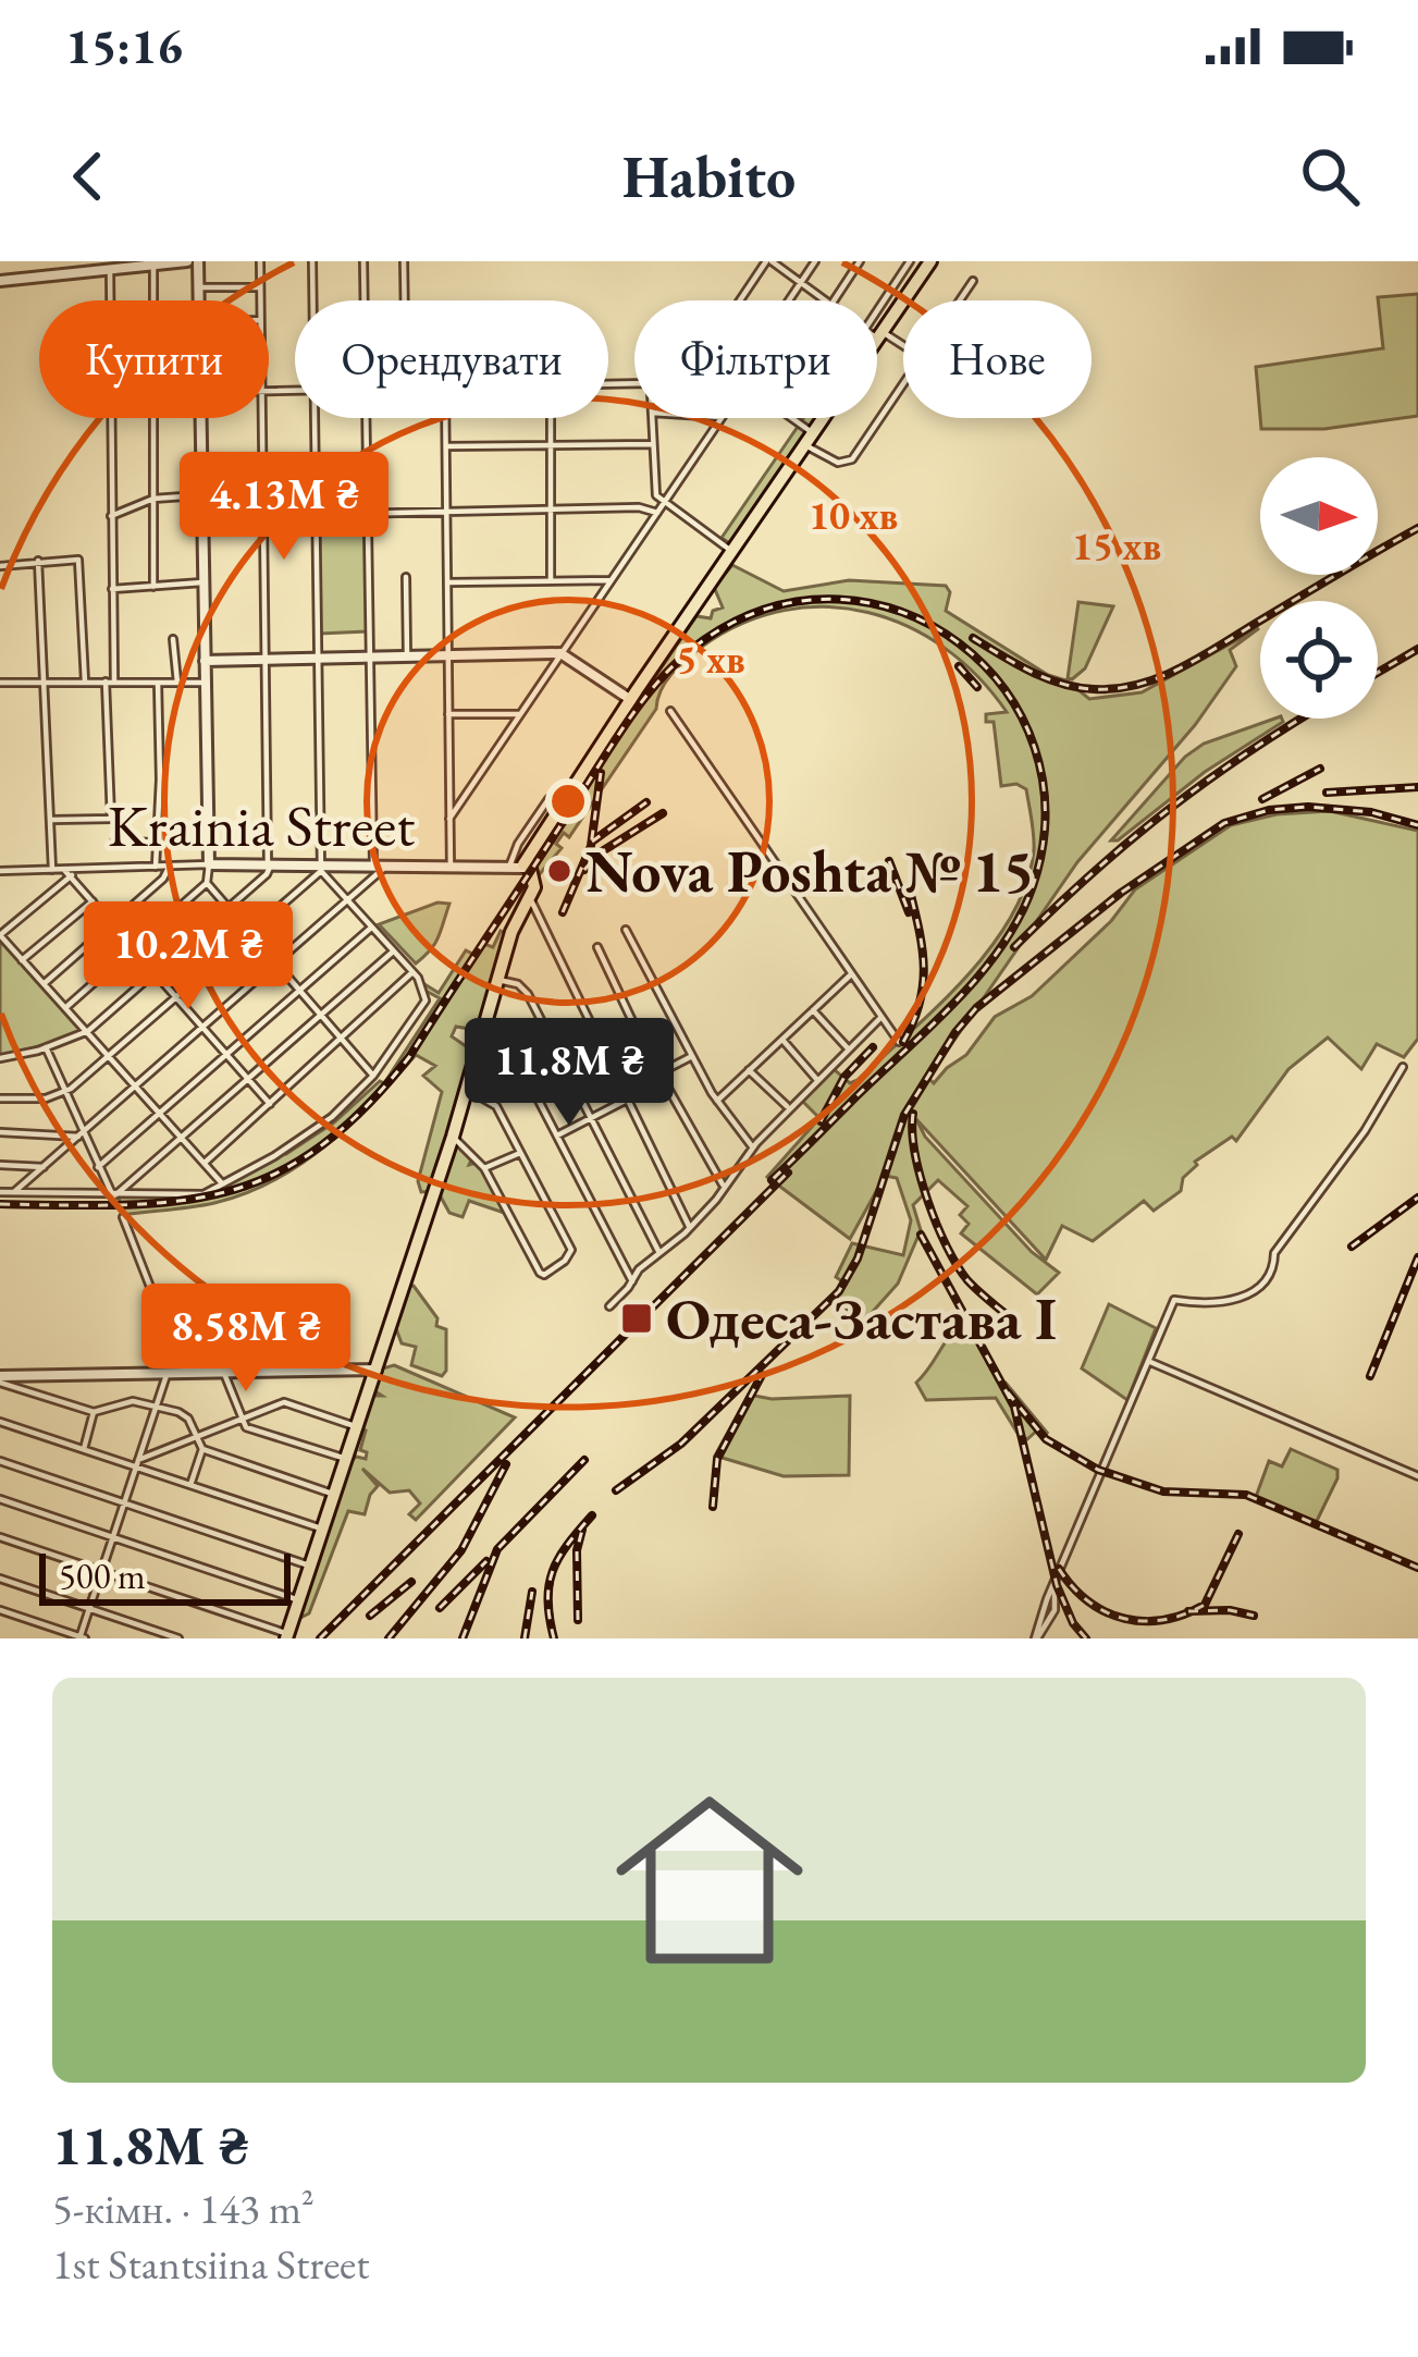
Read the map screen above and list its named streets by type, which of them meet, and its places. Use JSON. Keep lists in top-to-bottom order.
{
  "streets": {
    "street": ["Krainia Street"]
  },
  "places": {
    "other": ["Nova Poshta № 15"],
    "transit": ["Одеса-Застава I"]
  },
  "scale_bar": "500 m",
  "north": "right",
  "page": {
    "status": "15:16",
    "header": "Habito",
    "chip": [
      "Купити",
      "Орендувати",
      "Фільтри",
      "Нове"
    ],
    "price": [
      "4.13M ₴",
      "10.2M ₴",
      "11.8M ₴",
      "8.58M ₴"
    ],
    "scale": "500 m",
    "list": [
      {
        "name": "11.8M ₴",
        "note": "5-кімн. · 143 m² · 1st Stantsiina Street"
      }
    ]
  },
  "rings": ["10 хв", "15 хв", "5 хв"]
}
